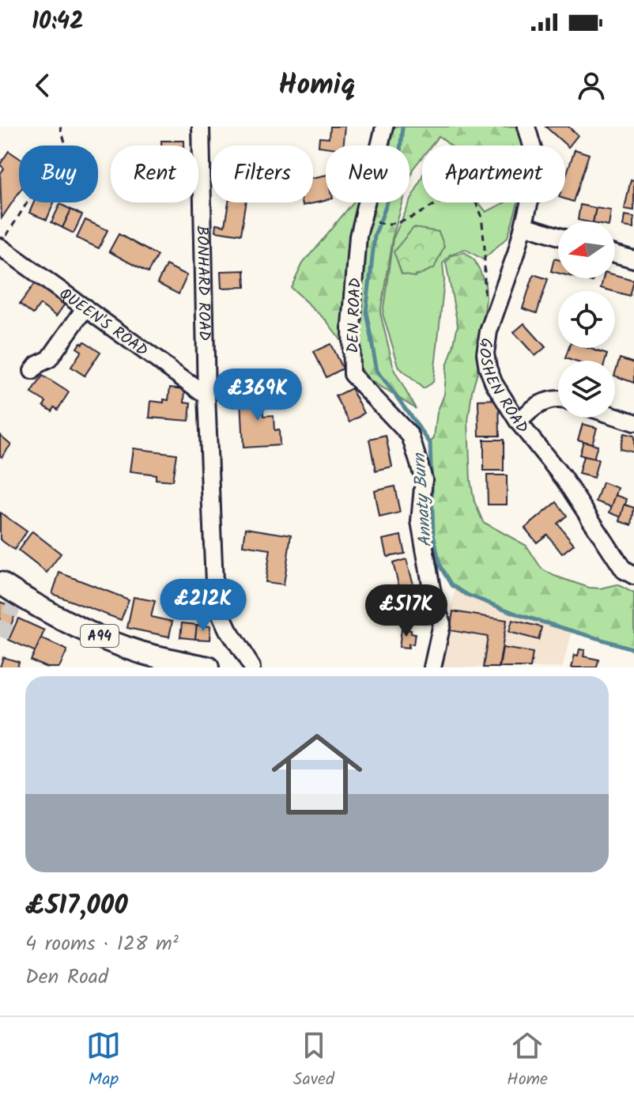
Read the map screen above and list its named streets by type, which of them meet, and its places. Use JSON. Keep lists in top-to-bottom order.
{
  "streets": {
    "main road": ["A94"],
    "street": [
      "BONHARD ROAD",
      "DEN ROAD",
      "QUEEN'S ROAD",
      "GOSHEN ROAD"
    ]
  },
  "crossings": [
    ["BONHARD ROAD", "QUEEN'S ROAD"]
  ],
  "water": ["Annaty Burn"],
  "north": "left",
  "page": {
    "status": "10:42",
    "header": "Homiq",
    "chip": [
      "Buy",
      "Rent",
      "Filters",
      "New",
      "Apartment"
    ],
    "price": ["£369K", "£212K", "£517K"],
    "list": [
      {
        "name": "£517,000",
        "note": "4 rooms · 128 m² · Den Road"
      }
    ],
    "tabs": ["Map", "Saved", "Home"]
  }
}
